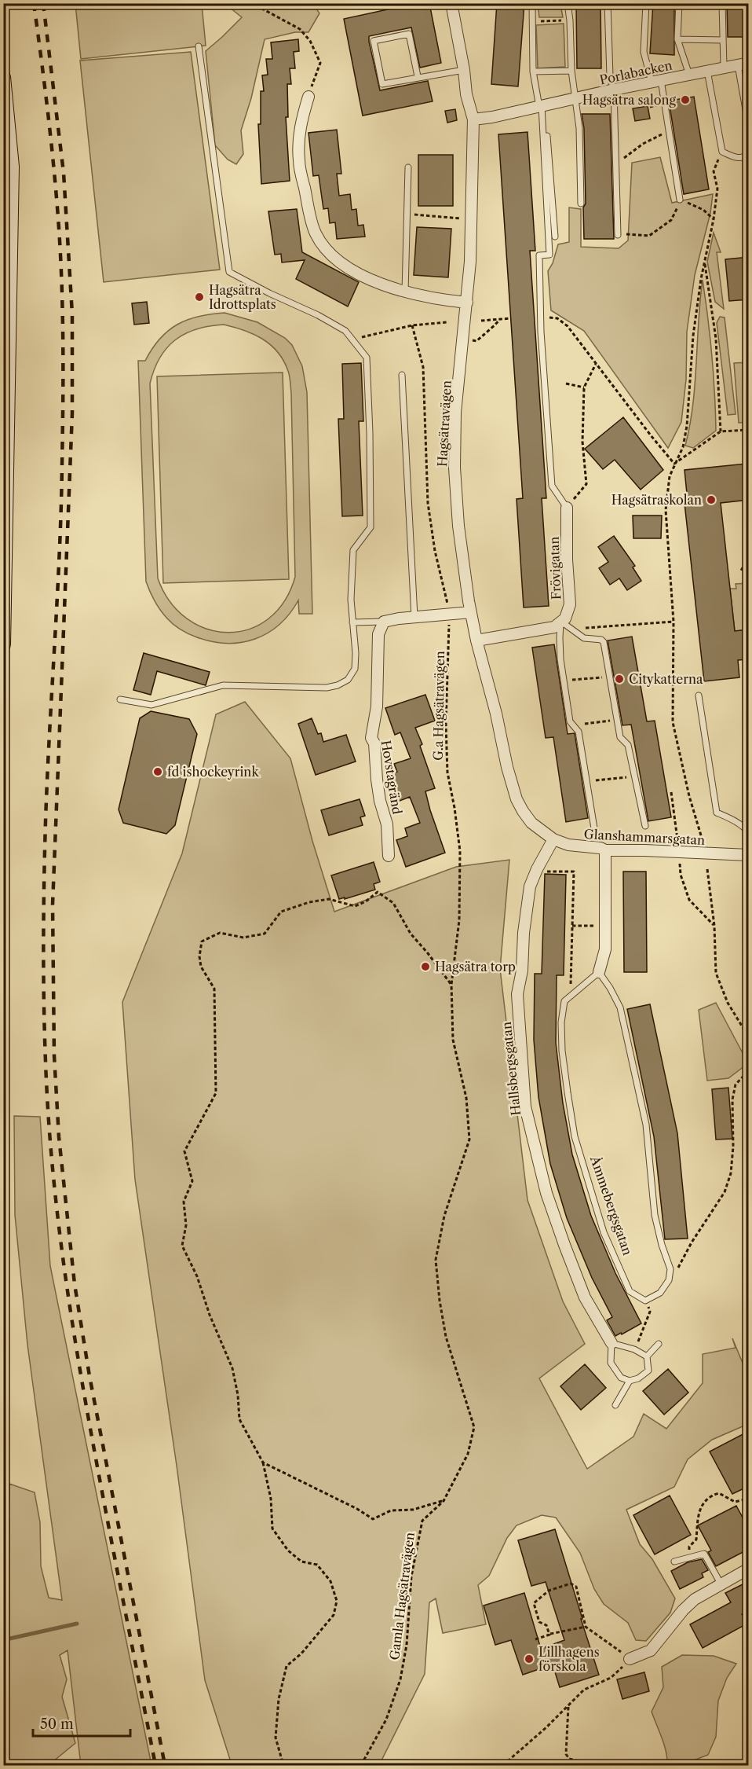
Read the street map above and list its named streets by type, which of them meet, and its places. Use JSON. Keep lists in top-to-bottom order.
{
  "streets": {
    "street": [
      "Porlabacken",
      "Hagsätravägen",
      "Frövigatan",
      "Hovstagränd",
      "Glanshammarsgatan",
      "Hallsbergsgatan"
    ],
    "lane": ["Åmmebergsgatan"],
    "path": ["G.a Hagsätravägen", "Gamla Hagsätravägen"]
  },
  "crossings": [
    ["Porlabacken", "Hagsätravägen"],
    ["Hagsätravägen", "Glanshammarsgatan"],
    ["G.a Hagsätravägen", "Gamla Hagsätravägen"],
    ["Glanshammarsgatan", "Hallsbergsgatan"]
  ],
  "places": [
    "Hagsätra salong",
    "Hagsätra Idrottsplats",
    "Hagsätraskolan",
    "Citykatterna",
    "fd ishockeyrink",
    "Hagsätra torp",
    "Lillhagens förskola"
  ],
  "scale_bar": "50 m"
}
